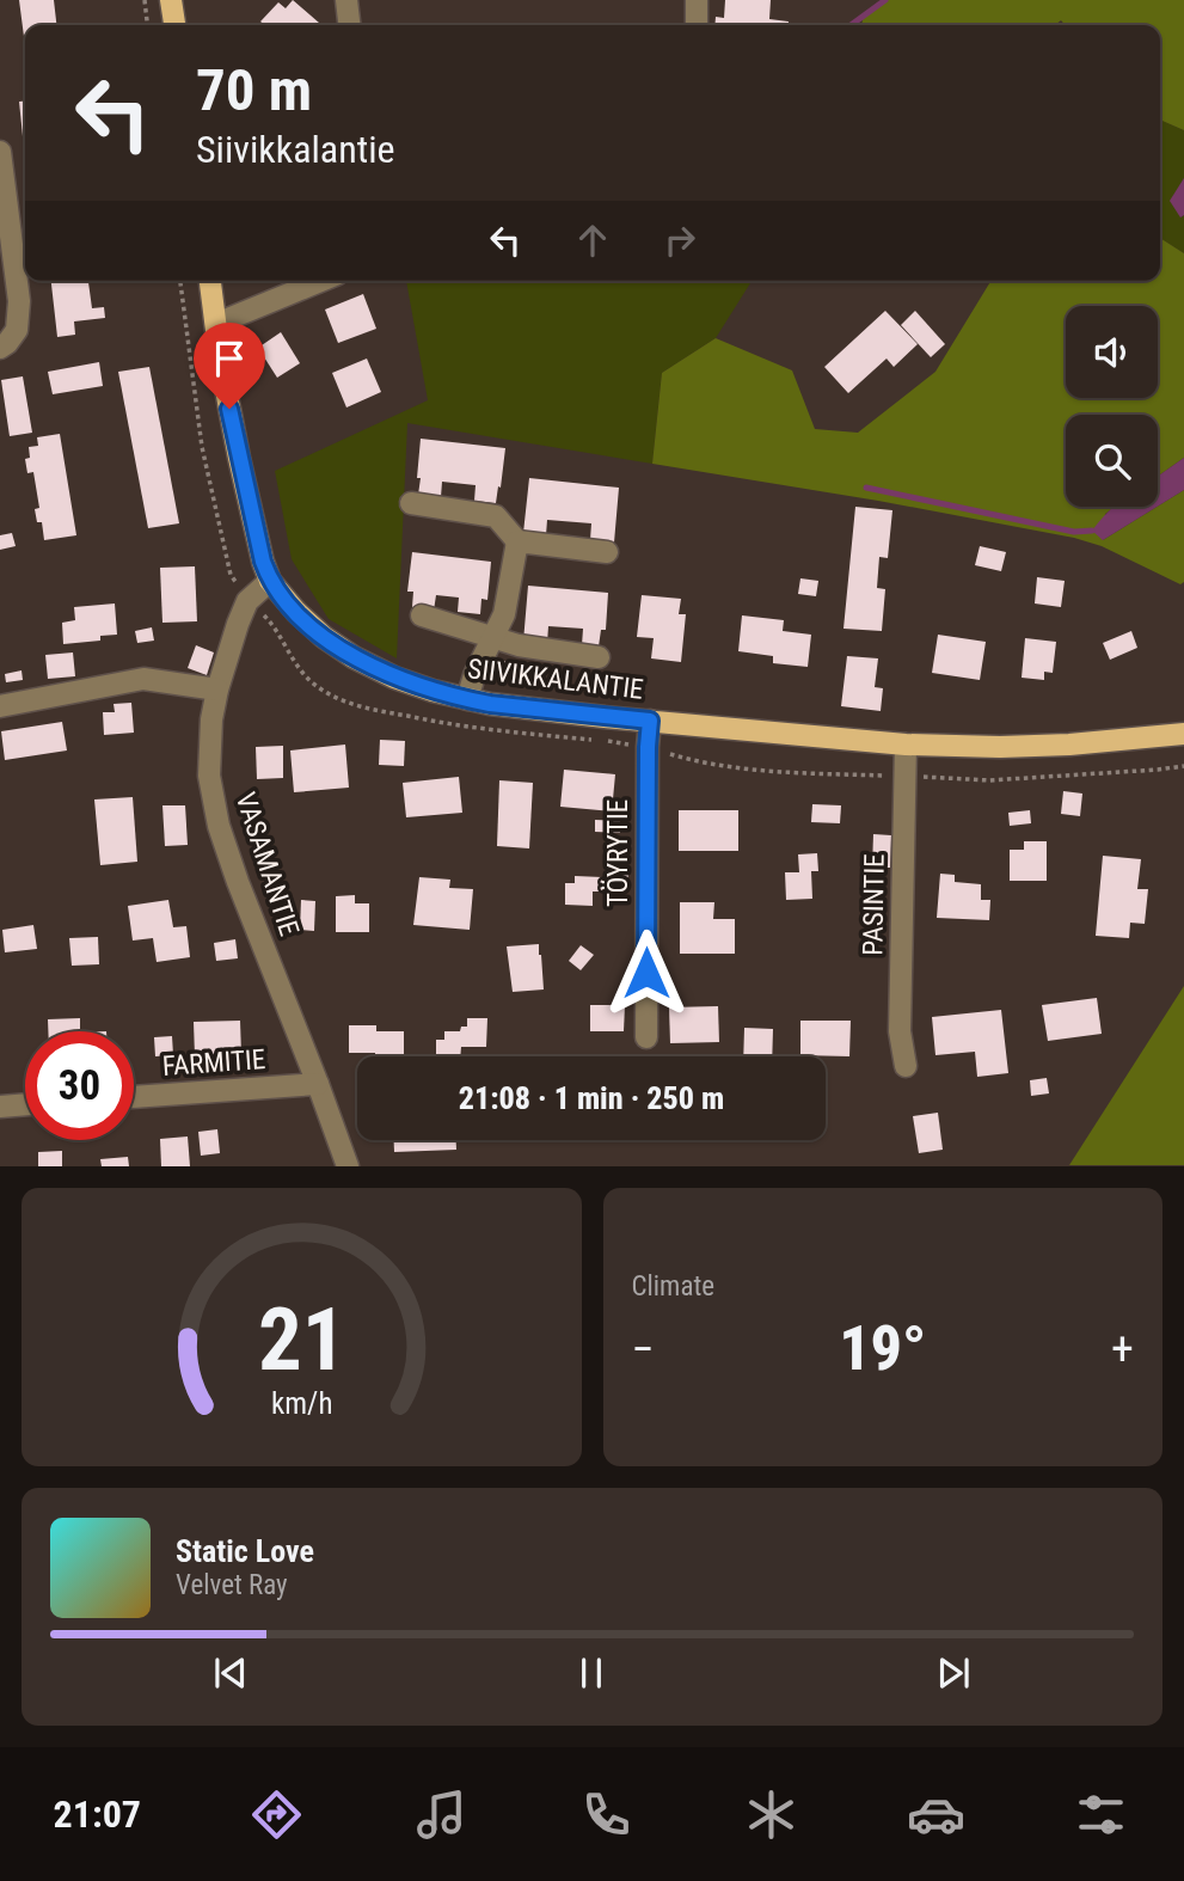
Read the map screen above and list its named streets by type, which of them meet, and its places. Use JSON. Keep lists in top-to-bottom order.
{
  "streets": {
    "main road": ["SIIVIKKALANTIE"],
    "street": [
      "TÖYRYTIE",
      "VASAMANTIE",
      "PASINTIE",
      "FARMITIE"
    ]
  },
  "crossings": [
    ["SIIVIKKALANTIE", "TÖYRYTIE"],
    ["SIIVIKKALANTIE", "VASAMANTIE"],
    ["SIIVIKKALANTIE", "PASINTIE"],
    ["VASAMANTIE", "FARMITIE"]
  ],
  "page": {
    "turn": ["70 m", "Siivikkalantie"],
    "limit": "30",
    "trip": "21:08 · 1 min · 250 m",
    "tile": "Climate",
    "heat": ["−", "19°", "+"],
    "song": ["Static Love", "Velvet Ray"],
    "tabs": "21:07",
    "gauge": ["21", "km/h"]
  }
}
